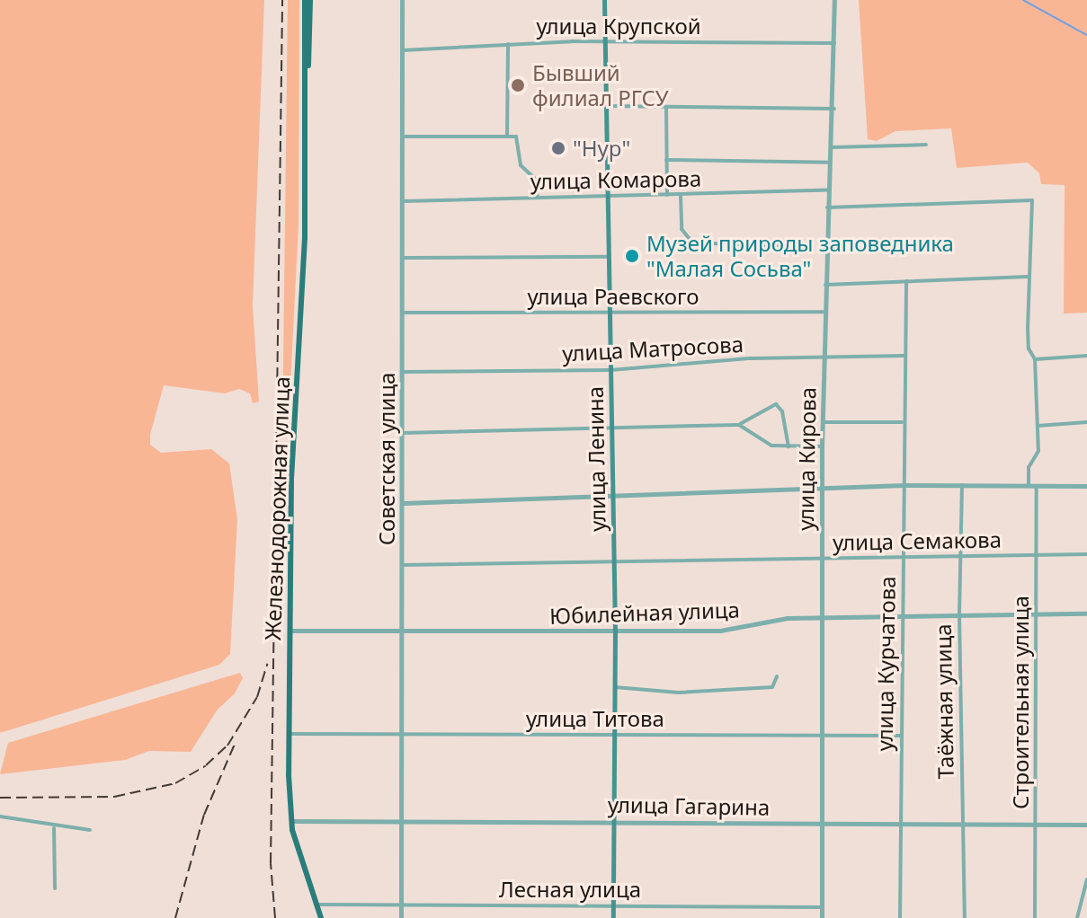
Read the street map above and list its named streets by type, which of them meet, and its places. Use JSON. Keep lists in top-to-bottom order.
{
  "streets": {
    "main road": ["улица Ленина", "Железнодорожная улица"],
    "street": [
      "улица Крупской",
      "улица Комарова",
      "улица Раевского",
      "улица Матросова",
      "Советская улица",
      "улица Кирова",
      "улица Семакова",
      "Юбилейная улица",
      "улица Курчатова",
      "Таёжная улица",
      "Строительная улица",
      "улица Титова",
      "улица Гагарина",
      "Лесная улица"
    ]
  },
  "crossings": [
    ["улица Крупской", "Советская улица"],
    ["улица Крупской", "улица Ленина"],
    ["улица Крупской", "улица Кирова"],
    ["улица Комарова", "Советская улица"],
    ["улица Комарова", "улица Ленина"],
    ["улица Комарова", "улица Кирова"],
    ["улица Раевского", "Советская улица"],
    ["улица Раевского", "улица Ленина"],
    ["улица Раевского", "улица Кирова"],
    ["улица Матросова", "Советская улица"],
    ["улица Матросова", "улица Ленина"],
    ["улица Матросова", "улица Кирова"],
    ["улица Матросова", "улица Курчатова"],
    ["Советская улица", "улица Семакова"],
    ["Советская улица", "Юбилейная улица"],
    ["Советская улица", "улица Титова"],
    ["Советская улица", "улица Гагарина"],
    ["Советская улица", "Лесная улица"],
    ["улица Ленина", "улица Семакова"],
    ["улица Ленина", "Юбилейная улица"],
    ["улица Ленина", "улица Титова"],
    ["улица Ленина", "улица Гагарина"],
    ["улица Ленина", "Лесная улица"],
    ["улица Кирова", "улица Семакова"],
    ["улица Кирова", "Юбилейная улица"],
    ["улица Кирова", "улица Титова"],
    ["улица Кирова", "улица Гагарина"],
    ["улица Кирова", "Лесная улица"],
    ["Железнодорожная улица", "Юбилейная улица"],
    ["Железнодорожная улица", "улица Титова"],
    ["Железнодорожная улица", "улица Гагарина"],
    ["Железнодорожная улица", "Лесная улица"],
    ["улица Семакова", "улица Курчатова"],
    ["улица Семакова", "Таёжная улица"],
    ["улица Семакова", "Строительная улица"],
    ["Юбилейная улица", "улица Курчатова"],
    ["Юбилейная улица", "Таёжная улица"],
    ["Юбилейная улица", "Строительная улица"],
    ["улица Курчатова", "улица Титова"],
    ["улица Курчатова", "улица Гагарина"],
    ["Таёжная улица", "улица Гагарина"],
    ["Строительная улица", "улица Гагарина"]
  ],
  "places": ["Бывший филиал РГСУ", "\"Нур\"", "Музей природы заповедника \"Малая Сосьва\""]
}
